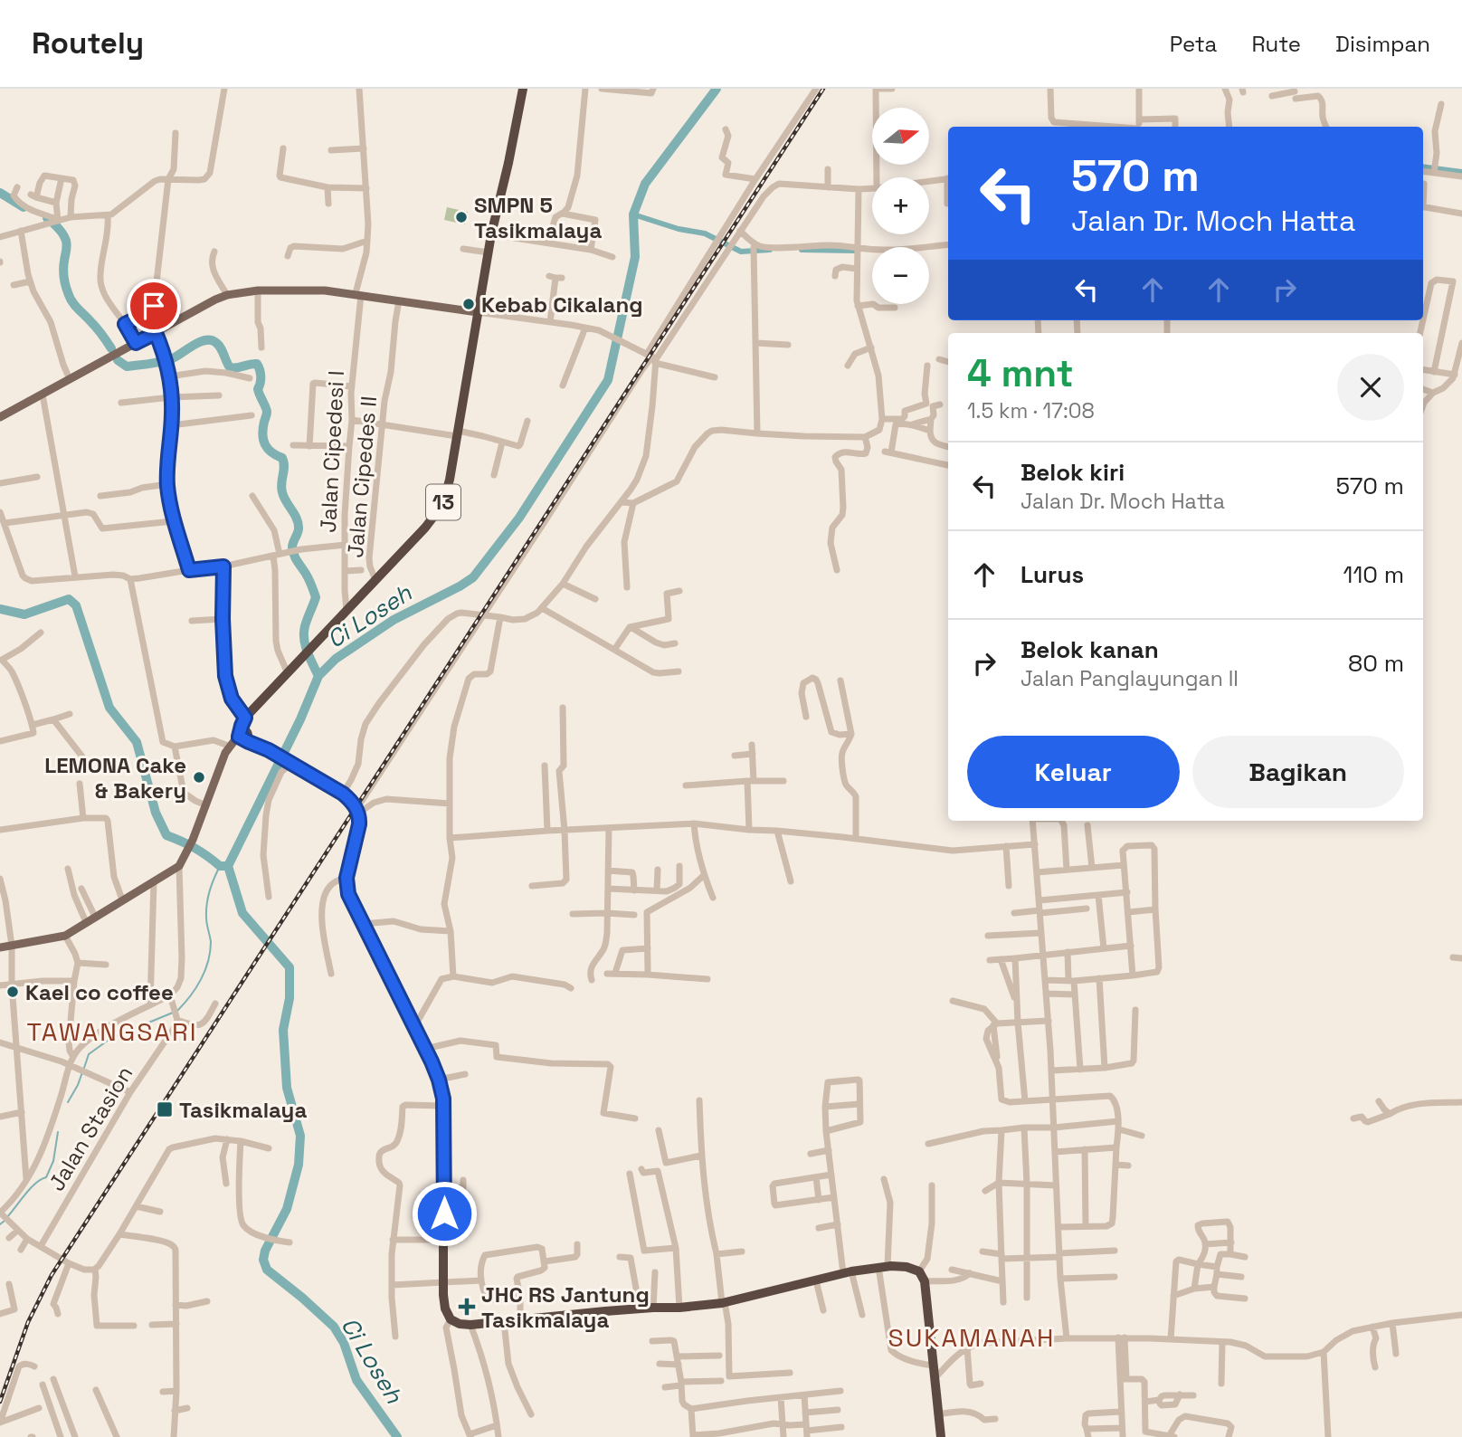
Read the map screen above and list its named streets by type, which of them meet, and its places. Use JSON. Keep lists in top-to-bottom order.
{
  "streets": {
    "highway": ["13"],
    "street": ["Jalan Cipedesi I", "Jalan Cipedes II", "Jalan Stasion"]
  },
  "crossings": [
    ["Jalan Cipedesi I", "13"],
    ["Jalan Cipedes II", "13"]
  ],
  "districts": ["TAWANGSARI", "SUKAMANAH"],
  "water": ["Ci Loseh"],
  "places": {
    "other": [
      "SMPN 5 Tasikmalaya",
      "Kebab Cikalang",
      "LEMONA Cake & Bakery",
      "Kael co coffee"
    ],
    "transit": ["Tasikmalaya"],
    "health": ["JHC RS Jantung Tasikmalaya"]
  },
  "north": "right",
  "page": {
    "header": "Routely",
    "nav": ["Peta", "Rute", "Disimpan"],
    "map_buttons": ["+", "−"],
    "turn": ["570 m", "Jalan Dr. Moch Hatta"],
    "heading": ["4 mnt", "1.5 km · 17:08"],
    "list": [
      {
        "name": "Belok kiri",
        "note": "Jalan Dr. Moch Hatta",
        "value": "570 m"
      },
      {
        "name": "Lurus",
        "value": "110 m"
      },
      {
        "name": "Belok kanan",
        "note": "Jalan Panglayungan II",
        "value": "80 m"
      }
    ],
    "buttons": ["Keluar", "Bagikan"]
  }
}
